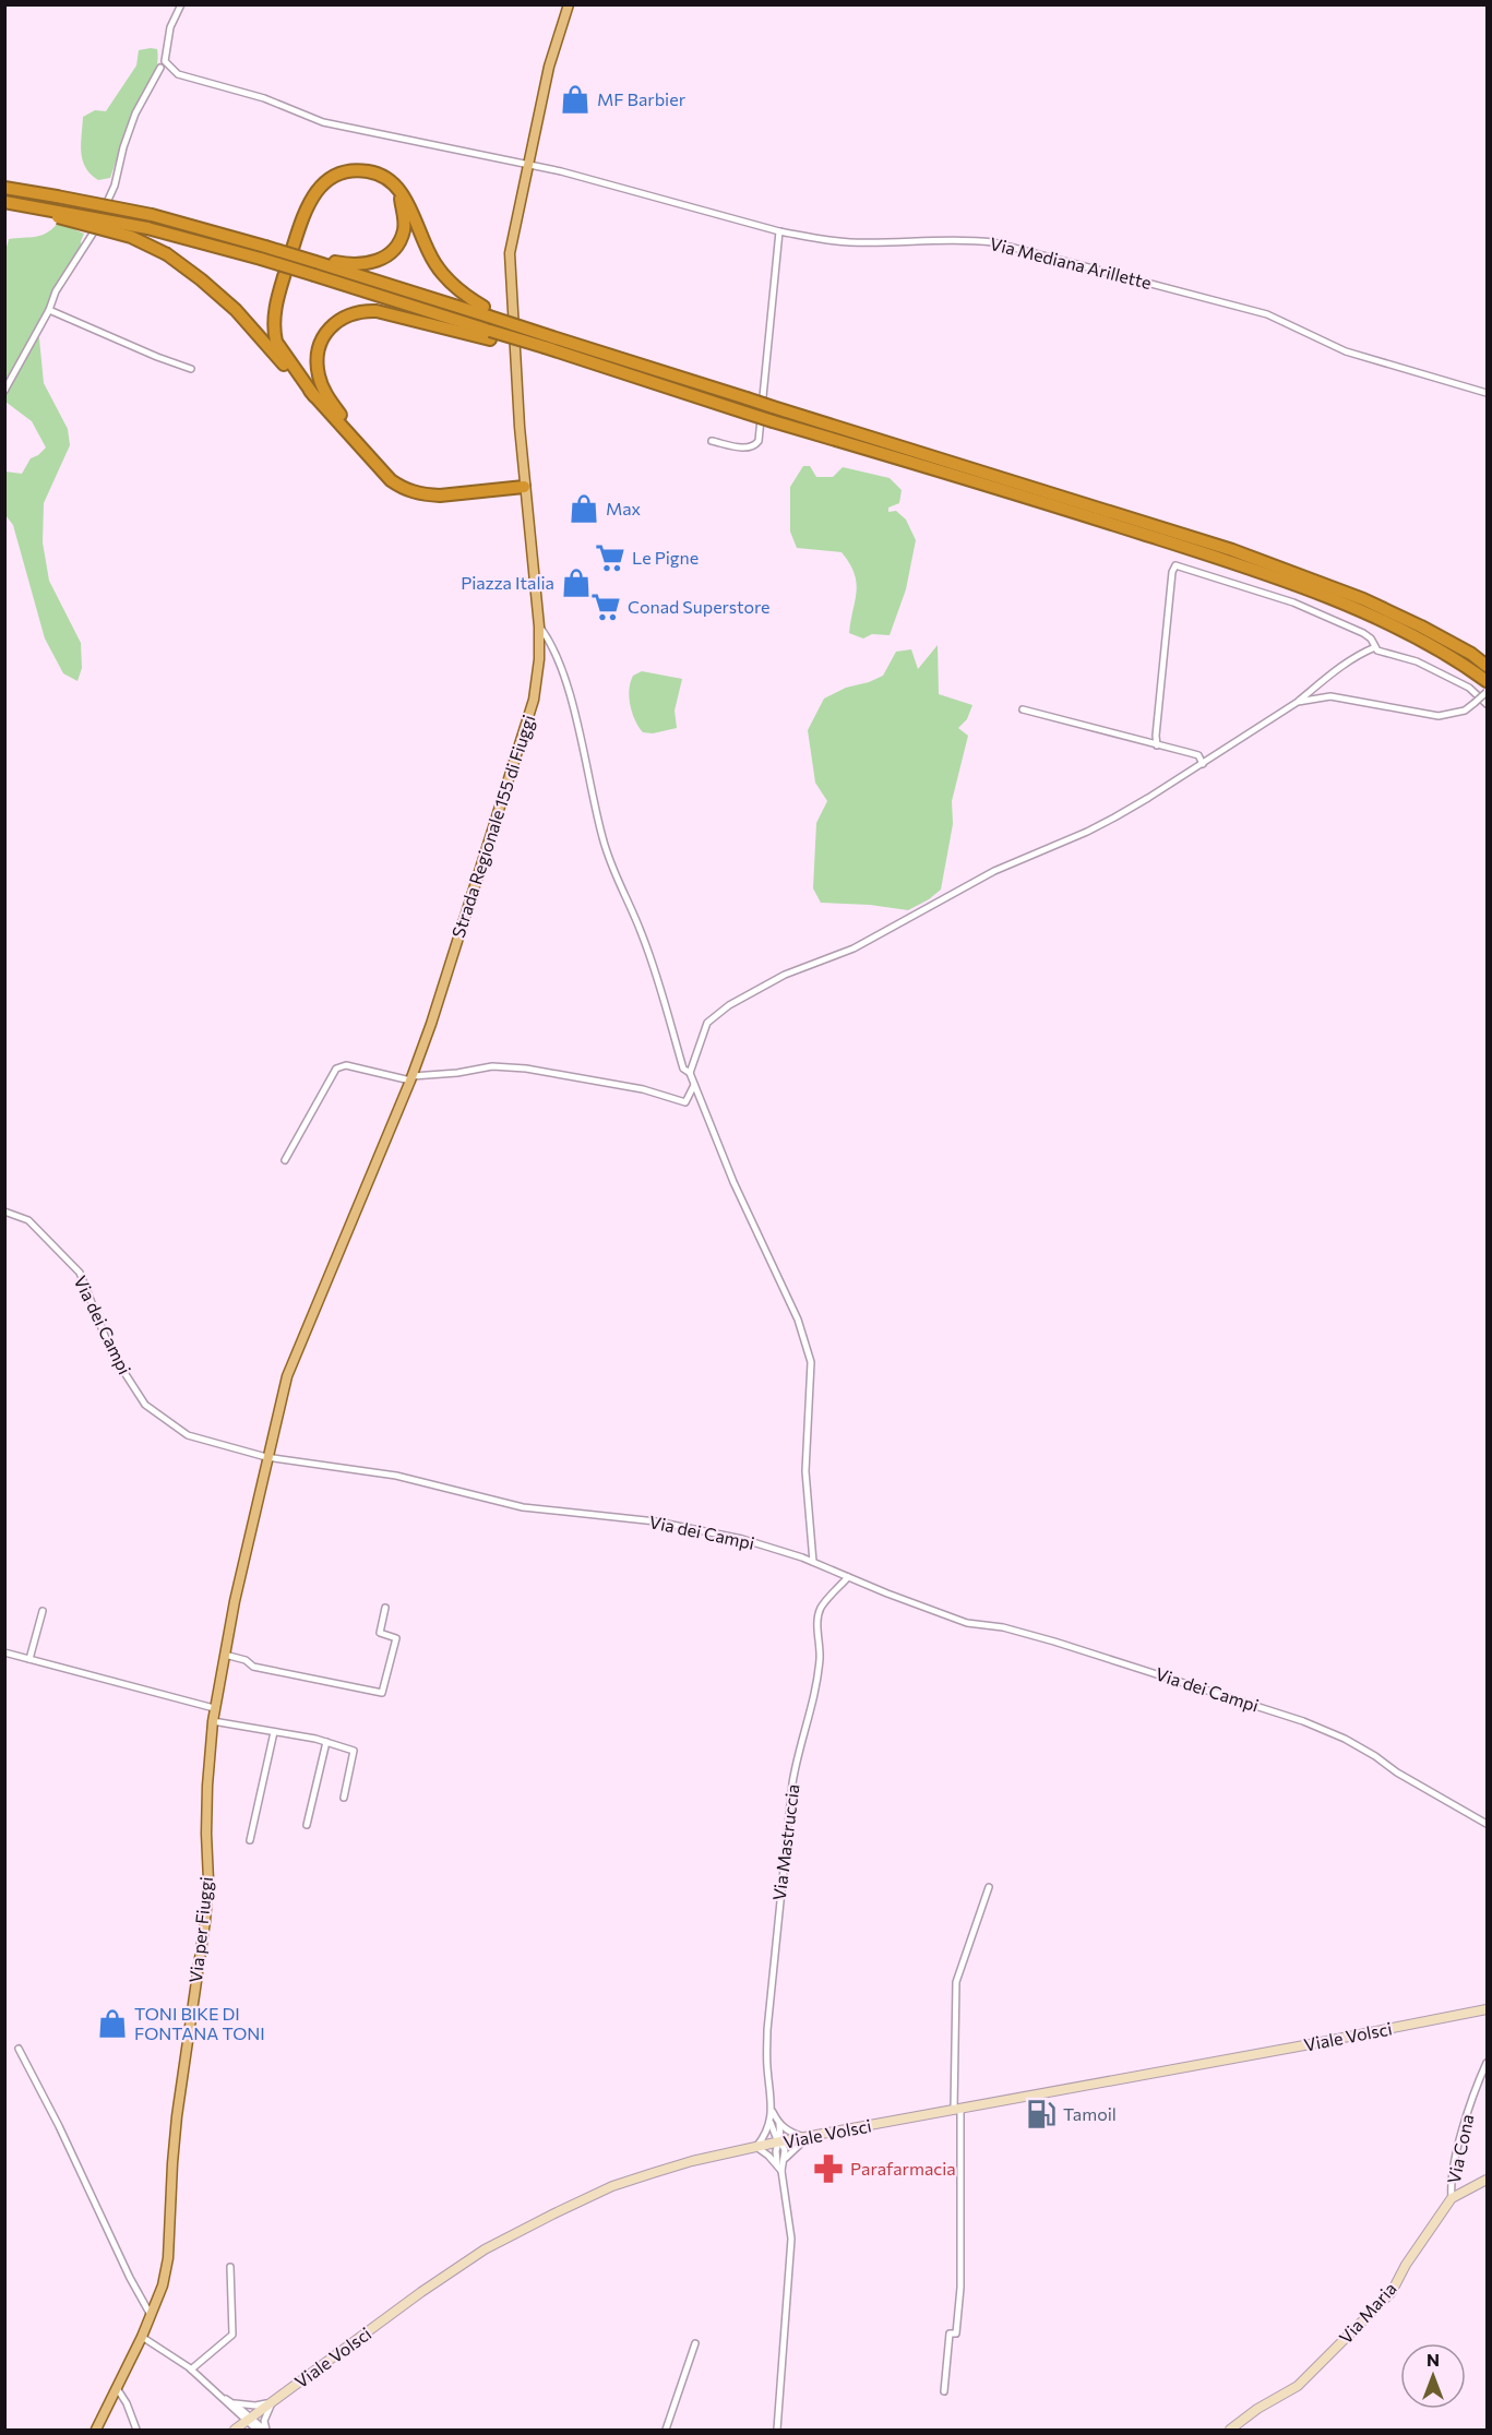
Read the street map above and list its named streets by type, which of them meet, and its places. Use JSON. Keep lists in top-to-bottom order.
{
  "streets": {
    "main road": [
      "Strada Regionale 155 di Fiuggi",
      "Via per Fiuggi",
      "Viale Volsci",
      "Via Maria"
    ],
    "street": [
      "Via Mediana Arillette",
      "Via dei Campi",
      "Via Mastruccia",
      "Via Cona"
    ]
  },
  "crossings": [
    ["Via Mediana Arillette", "Strada Regionale 155 di Fiuggi"],
    ["Strada Regionale 155 di Fiuggi", "Via dei Campi"],
    ["Strada Regionale 155 di Fiuggi", "Via per Fiuggi"],
    ["Via dei Campi", "Via Mastruccia"],
    ["Via dei Campi", "Via per Fiuggi"],
    ["Via Cona", "Via Maria"]
  ],
  "places": {
    "shop": [
      "MF Barbier",
      "Max",
      "Piazza Italia",
      "TONI BIKE DI FONTANA TONI"
    ],
    "supermarket": ["Le Pigne", "Conad Superstore"],
    "fuel station": ["Tamoil"],
    "pharmacy": ["Parafarmacia"]
  },
  "north": "top"
}
